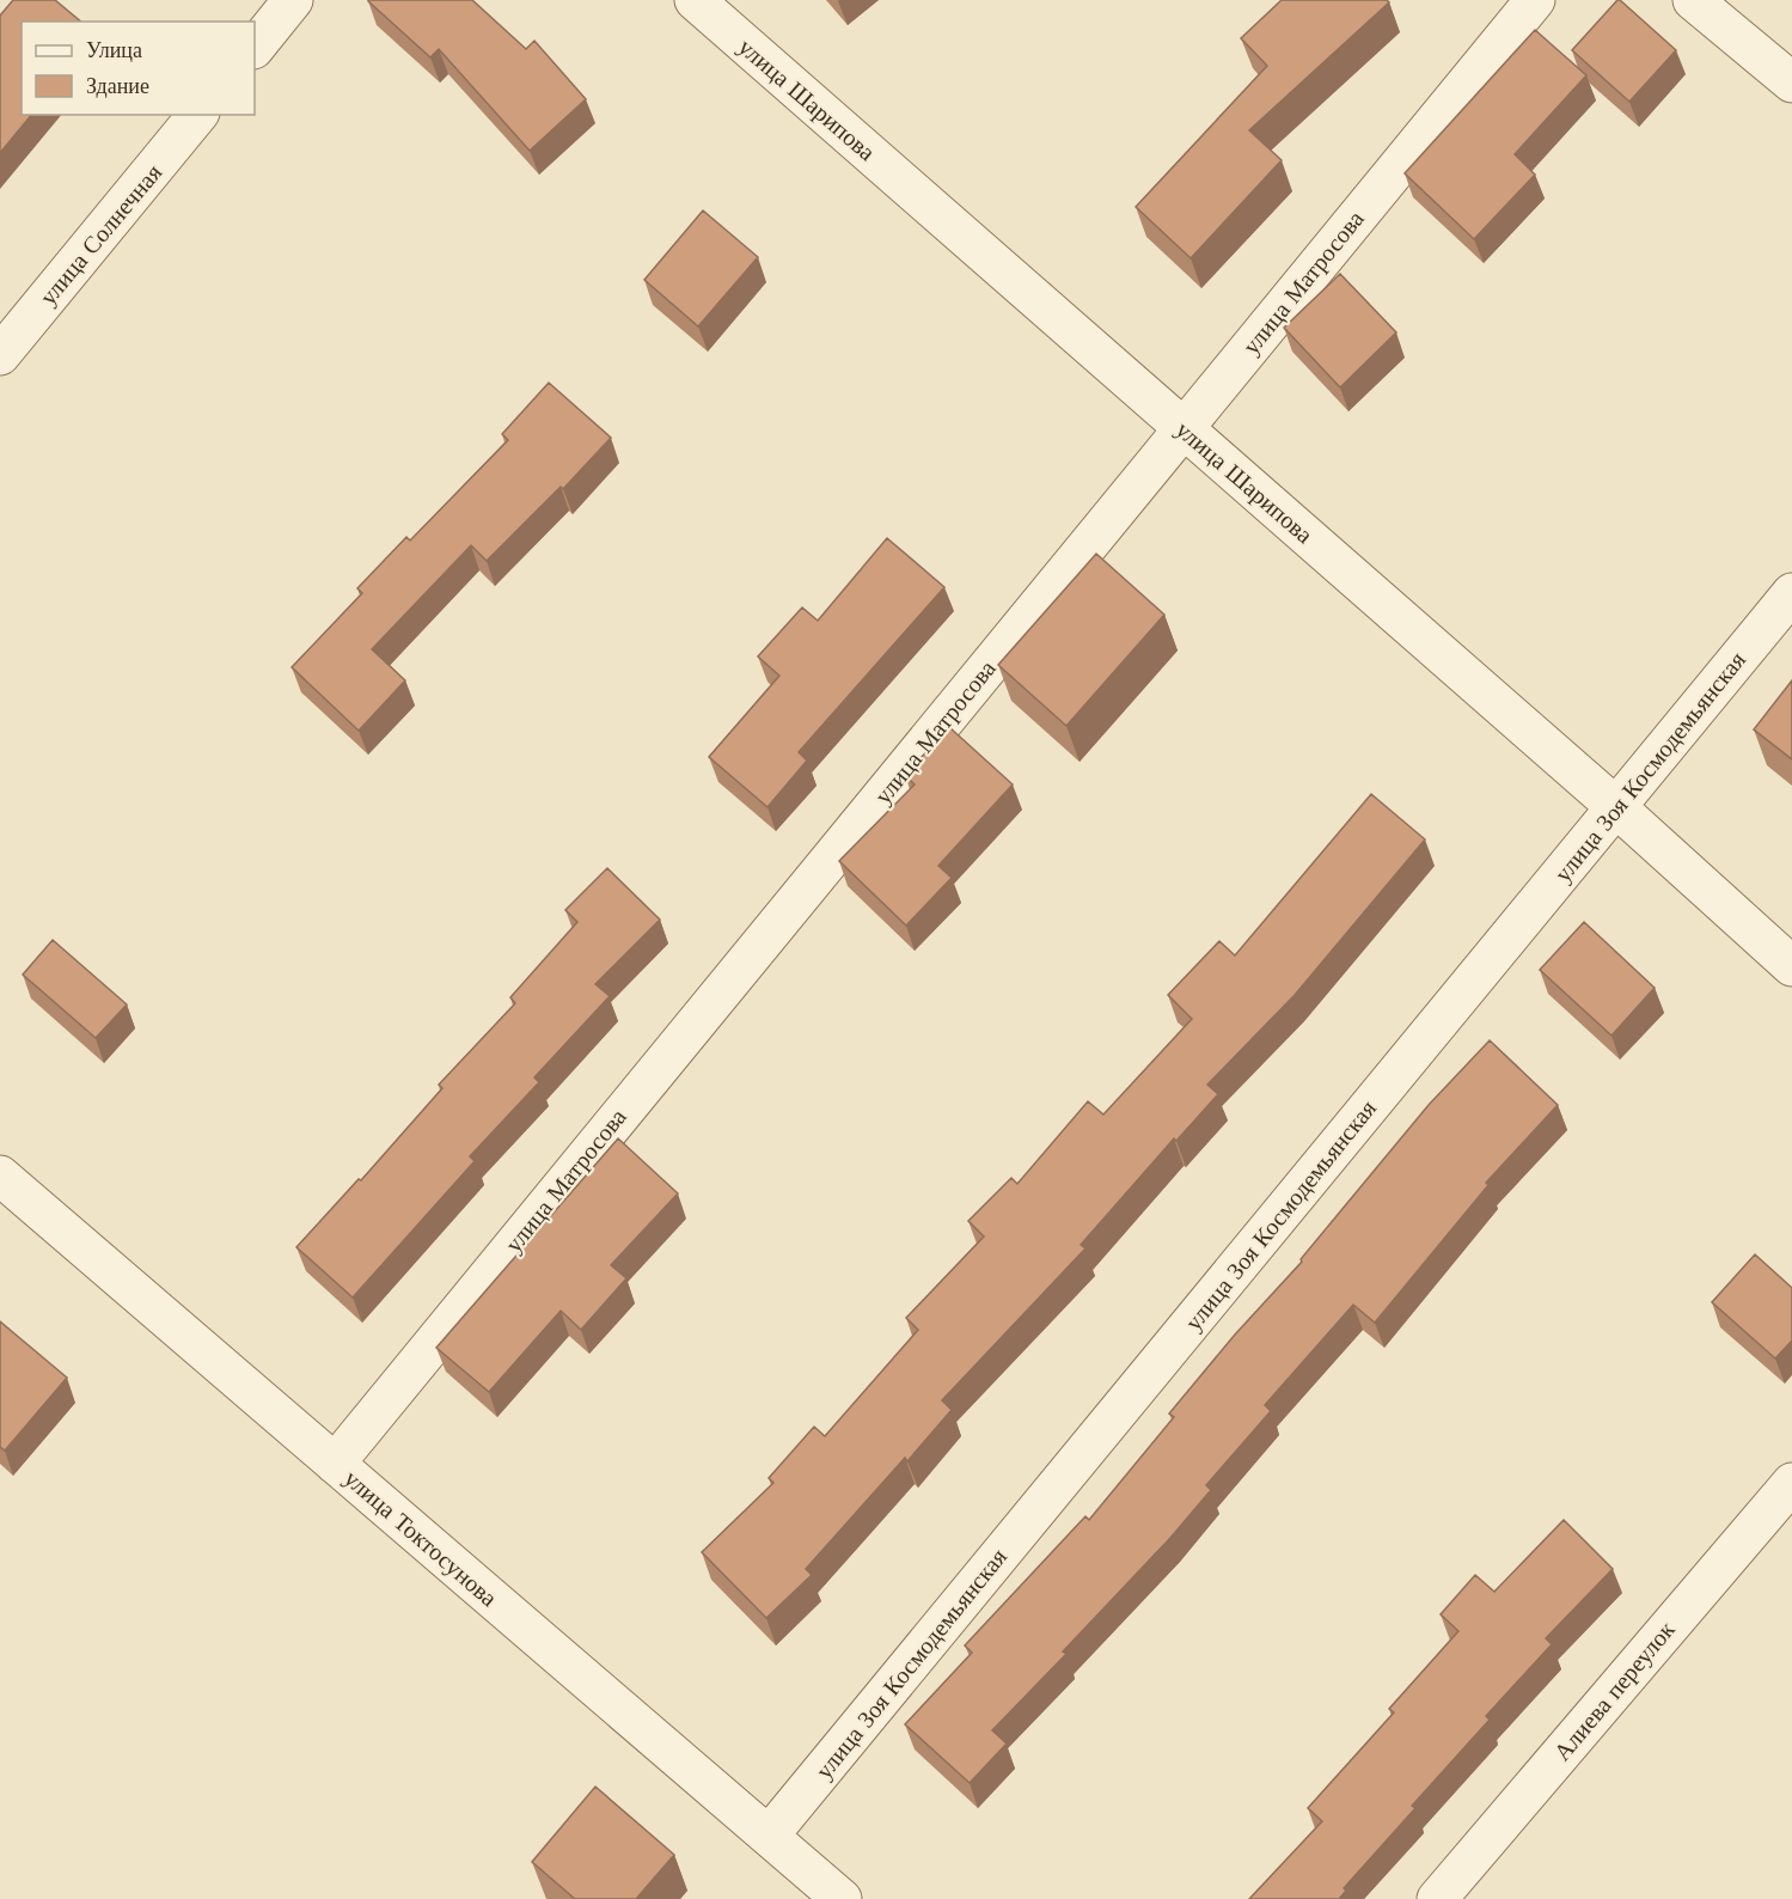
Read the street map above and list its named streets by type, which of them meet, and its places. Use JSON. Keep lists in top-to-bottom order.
{
  "streets": {
    "street": [
      "улица Шарипова",
      "улица Солнечная",
      "улица Матросова",
      "улица Зоя Космодемьянская",
      "улица Токтосунова",
      "Алиева переулок"
    ]
  },
  "crossings": [
    ["улица Шарипова", "улица Матросова"],
    ["улица Шарипова", "улица Зоя Космодемьянская"],
    ["улица Матросова", "улица Токтосунова"],
    ["улица Зоя Космодемьянская", "улица Токтосунова"]
  ],
  "legend": ["Улица", "Здание"]
}
